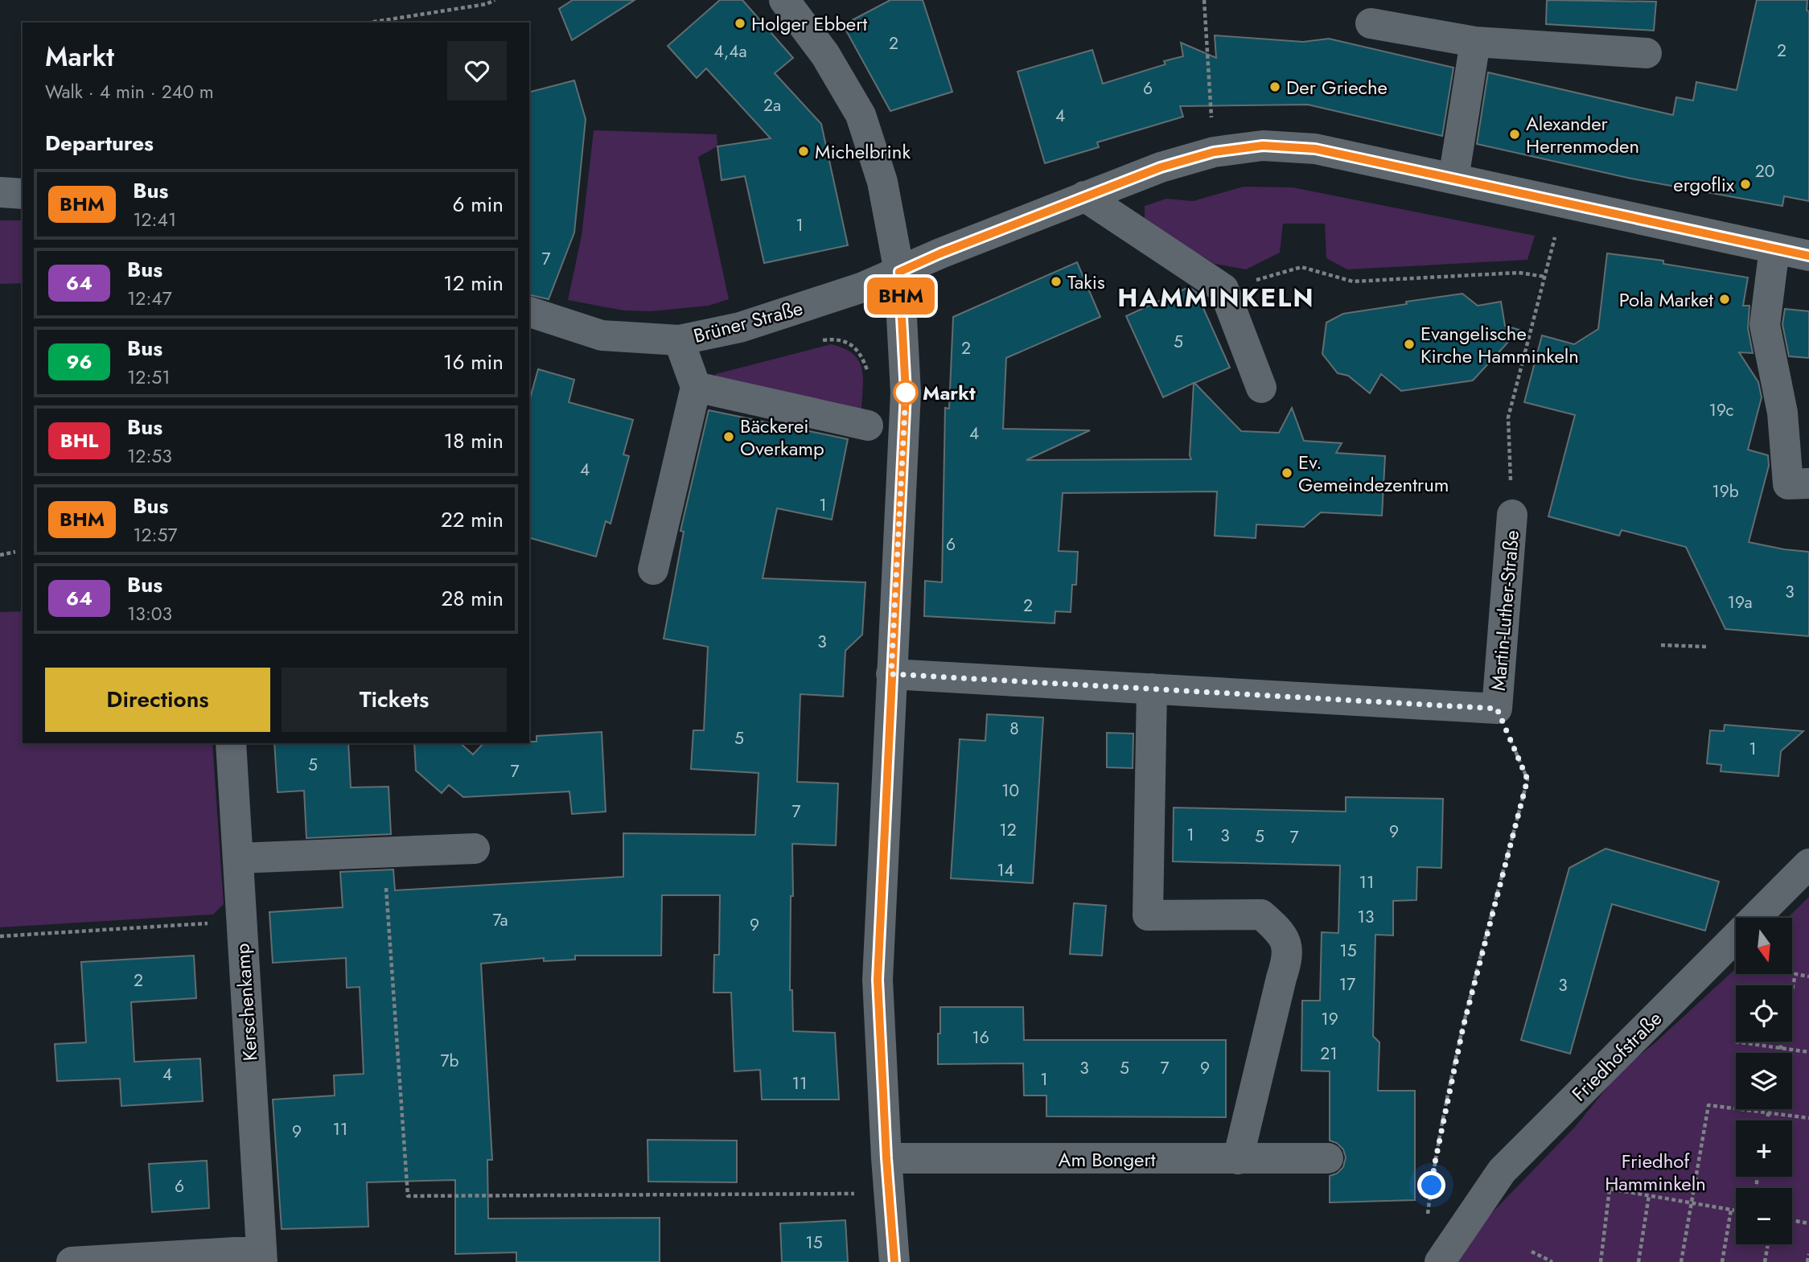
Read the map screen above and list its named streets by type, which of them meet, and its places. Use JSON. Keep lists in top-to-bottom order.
{
  "streets": {
    "street": [
      "Brüner Straße",
      "Martin-Luther-Straße",
      "Kerschenkamp",
      "Friedhofstraße",
      "Am Bongert"
    ]
  },
  "districts": ["HAMMINKELN"],
  "parks": ["Friedhof Hamminkeln"],
  "places": [
    "Holger Ebbert",
    "Der Grieche",
    "Alexander Herrenmoden",
    "Michelbrink",
    "ergoflix",
    "Takis",
    "Pola Market",
    "Evangelische Kirche Hamminkeln",
    "Markt",
    "Bäckerei Overkamp",
    "Ev. Gemeindezentrum"
  ],
  "lines": ["bus line BHM"],
  "house_numbers": [
    "2",
    "2",
    "4,4a",
    "6",
    "2a",
    "4",
    "20",
    "1",
    "7",
    "5",
    "2",
    "19c",
    "4",
    "4",
    "19b",
    "1",
    "6",
    "3",
    "19a",
    "2",
    "3",
    "8",
    "5",
    "1",
    "5",
    "7",
    "10",
    "7",
    "12",
    "9",
    "1",
    "3",
    "5",
    "7",
    "14",
    "11",
    "13",
    "7a",
    "9",
    "15",
    "2",
    "17",
    "3",
    "19",
    "16",
    "21",
    "7b",
    "3",
    "5",
    "7",
    "9",
    "4",
    "1",
    "11",
    "11",
    "9",
    "6",
    "15"
  ],
  "north": "bottom",
  "page": {
    "on_map": "BHM",
    "heading": [
      ["Markt", "Walk · 4 min · 240 m"],
      "Departures"
    ],
    "list": [
      {
        "mark": "BHM",
        "name": "Bus",
        "note": "12:41",
        "value": "6 min"
      },
      {
        "mark": "64",
        "name": "Bus",
        "note": "12:47",
        "value": "12 min"
      },
      {
        "mark": "96",
        "name": "Bus",
        "note": "12:51",
        "value": "16 min"
      },
      {
        "mark": "BHL",
        "name": "Bus",
        "note": "12:53",
        "value": "18 min"
      },
      {
        "mark": "BHM",
        "name": "Bus",
        "note": "12:57",
        "value": "22 min"
      },
      {
        "mark": "64",
        "name": "Bus",
        "note": "13:03",
        "value": "28 min"
      }
    ],
    "buttons": ["Directions", "Tickets"],
    "map_buttons": ["+", "−"]
  }
}
